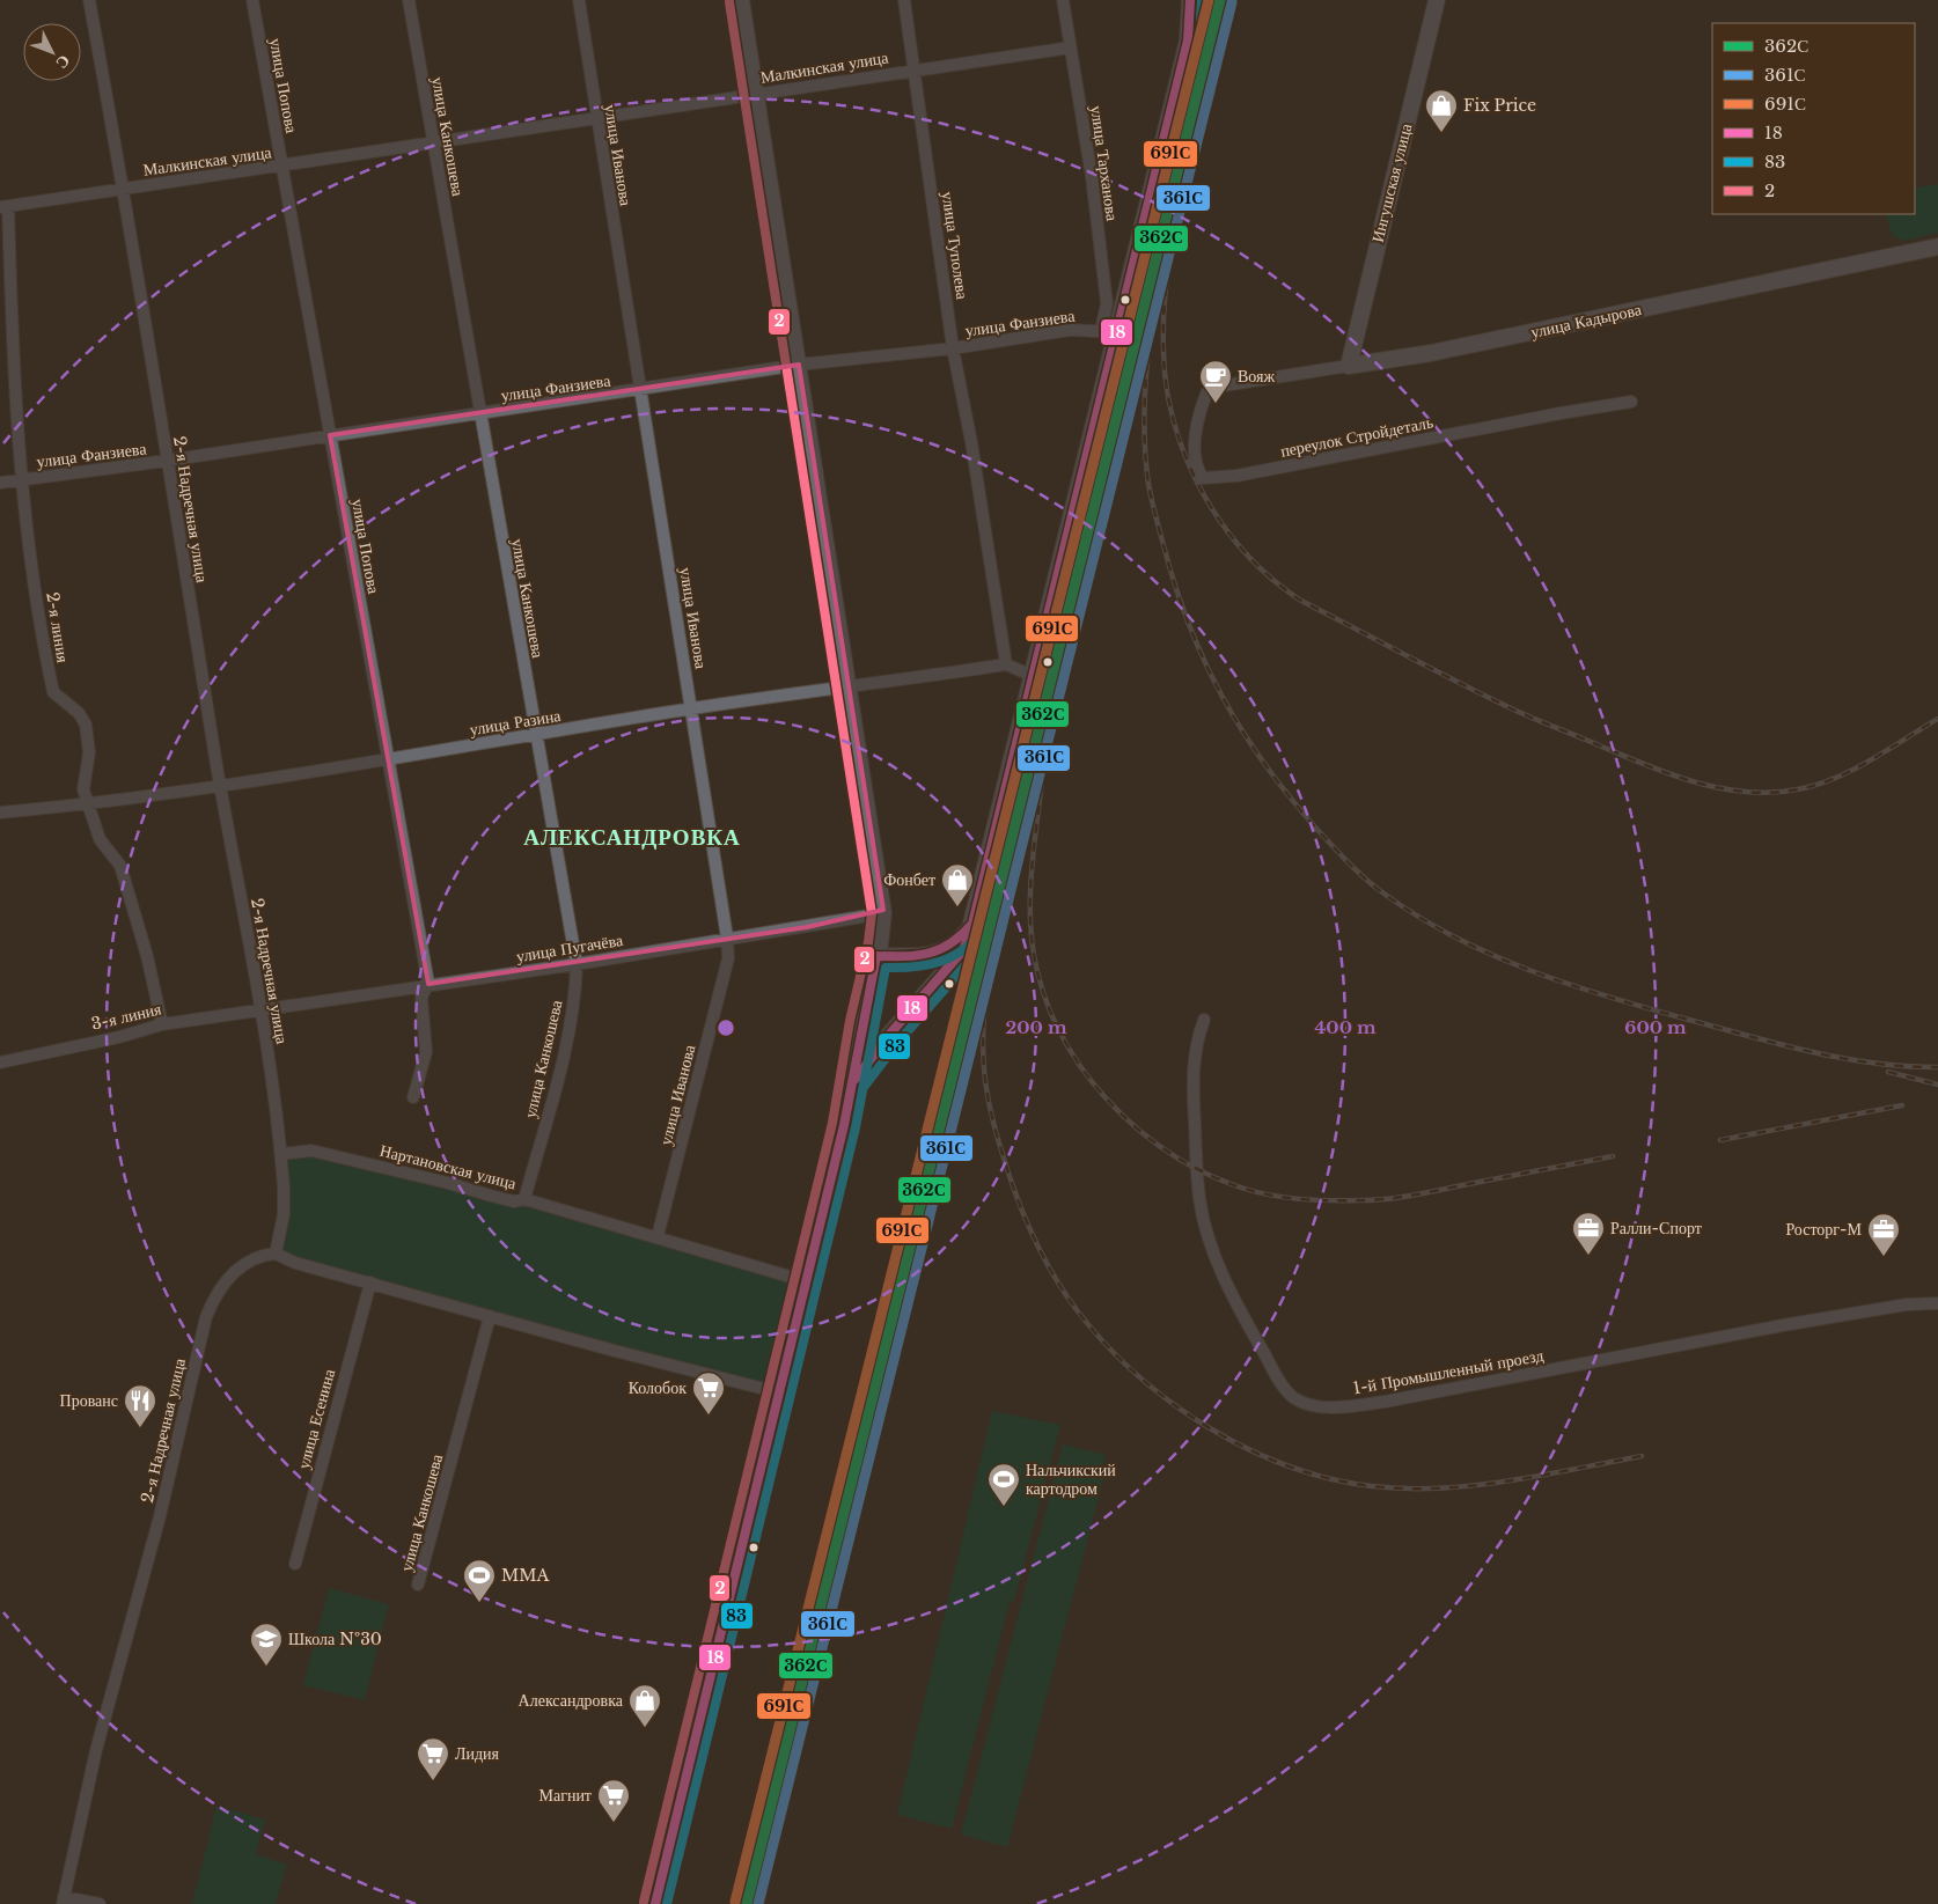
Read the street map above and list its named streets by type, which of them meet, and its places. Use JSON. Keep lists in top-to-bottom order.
{
  "streets": {
    "main road": ["Ингушская улица", "улица Кадырова"],
    "street": [
      "Малкинская улица",
      "улица Попова",
      "улица Канкошева",
      "улица Иванова",
      "улица Тарханова",
      "улица Туполева",
      "улица Фанзиева",
      "переулок Стройдеталь",
      "2-я Надречная улица",
      "2-я линия",
      "улица Разина",
      "улица Пугачёва",
      "3-я линия",
      "Нартановская улица",
      "1-й Промышленный проезд",
      "улица Есенина"
    ]
  },
  "crossings": [
    ["Малкинская улица", "улица Попова"],
    ["Малкинская улица", "улица Канкошева"],
    ["Малкинская улица", "улица Иванова"],
    ["Малкинская улица", "улица Тарханова"],
    ["Малкинская улица", "улица Туполева"],
    ["Малкинская улица", "2-я Надречная улица"],
    ["Малкинская улица", "2-я линия"],
    ["улица Попова", "улица Фанзиева"],
    ["улица Попова", "улица Разина"],
    ["улица Попова", "улица Пугачёва"],
    ["улица Канкошева", "улица Фанзиева"],
    ["улица Канкошева", "улица Разина"],
    ["улица Канкошева", "улица Пугачёва"],
    ["улица Канкошева", "Нартановская улица"],
    ["улица Иванова", "улица Фанзиева"],
    ["улица Иванова", "улица Разина"],
    ["улица Иванова", "улица Пугачёва"],
    ["улица Иванова", "Нартановская улица"],
    ["улица Тарханова", "улица Фанзиева"],
    ["Ингушская улица", "улица Кадырова"],
    ["улица Туполева", "улица Фанзиева"],
    ["улица Туполева", "улица Разина"],
    ["улица Кадырова", "переулок Стройдеталь"],
    ["улица Фанзиева", "2-я Надречная улица"],
    ["улица Фанзиева", "2-я линия"],
    ["2-я Надречная улица", "улица Разина"],
    ["2-я Надречная улица", "улица Пугачёва"],
    ["2-я Надречная улица", "3-я линия"],
    ["2-я Надречная улица", "Нартановская улица"],
    ["2-я линия", "улица Разина"],
    ["2-я линия", "3-я линия"],
    ["улица Пугачёва", "3-я линия"]
  ],
  "districts": ["АЛЕКСАНДРОВКА"],
  "places": {
    "shop": ["Fix Price", "Фонбет", "Александровка"],
    "cafe": ["Вояж"],
    "office": ["Ралли-Спорт", "Росторг-М"],
    "supermarket": ["Колобок", "Лидия", "Магнит"],
    "restaurant": ["Прованс"],
    "sports": ["Нальчикский картодром", "MMA"],
    "school or university": ["Школа №30"]
  },
  "lines": [
    "transit line 362С",
    "transit line 691С",
    "transit line 18",
    "transit line 83",
    "transit line 361С",
    "transit line 2"
  ],
  "legend": [
    "362С",
    "361С",
    "691С",
    "18",
    "83",
    "2"
  ],
  "north": "bottom right",
  "rings": ["200 m", "400 m", "600 m"]
}
